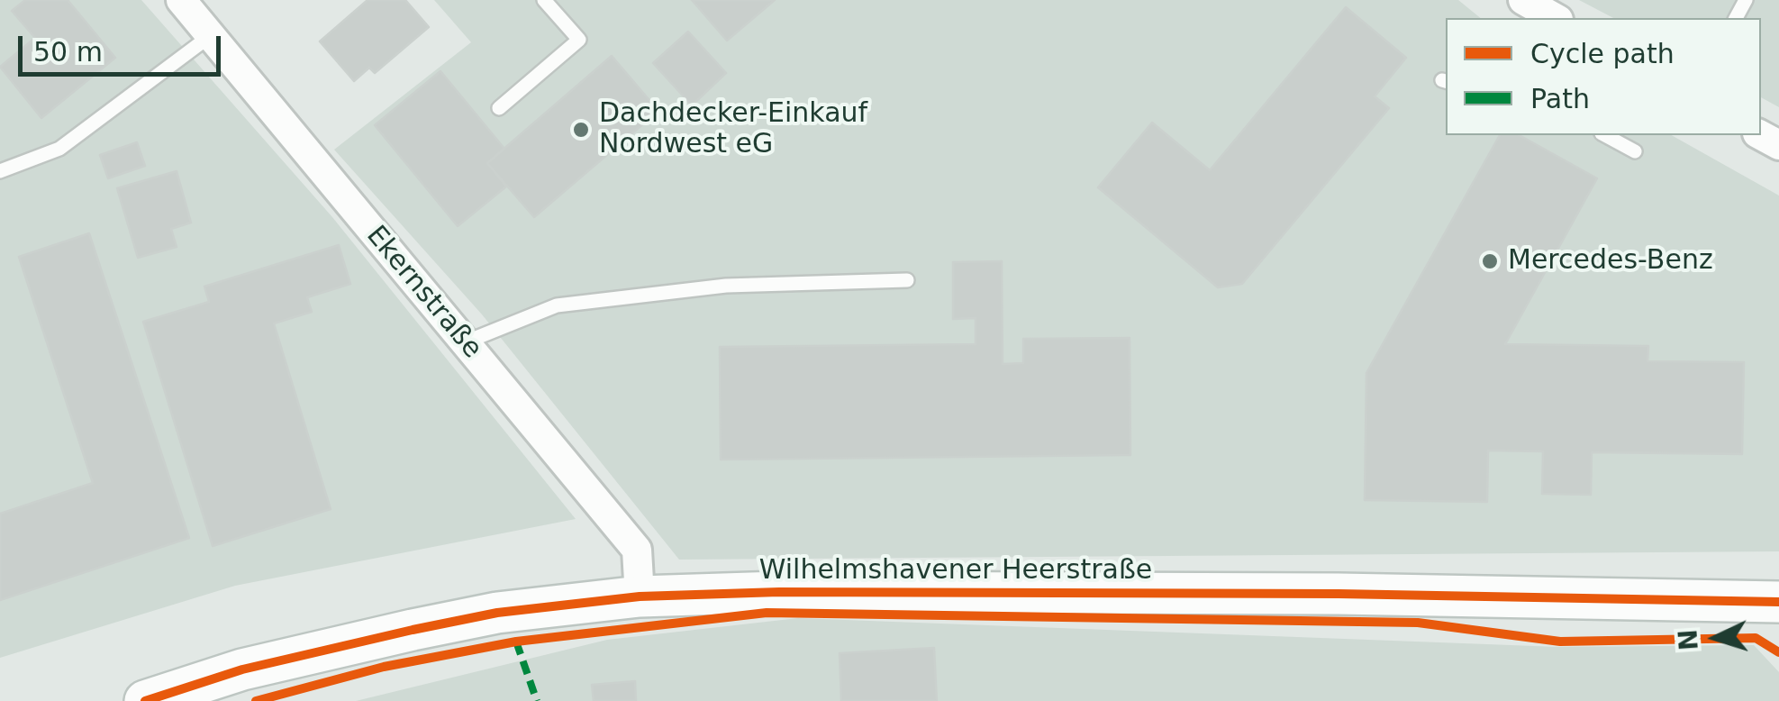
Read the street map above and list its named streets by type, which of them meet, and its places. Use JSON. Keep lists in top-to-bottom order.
{
  "streets": {
    "street": ["Ekernstraße", "Wilhelmshavener Heerstraße"]
  },
  "crossings": [
    ["Ekernstraße", "Wilhelmshavener Heerstraße"]
  ],
  "places": ["Dachdecker-Einkauf Nordwest eG", "Mercedes-Benz"],
  "legend": ["Cycle path", "Path"],
  "scale_bar": "50 m",
  "north": "left"
}
